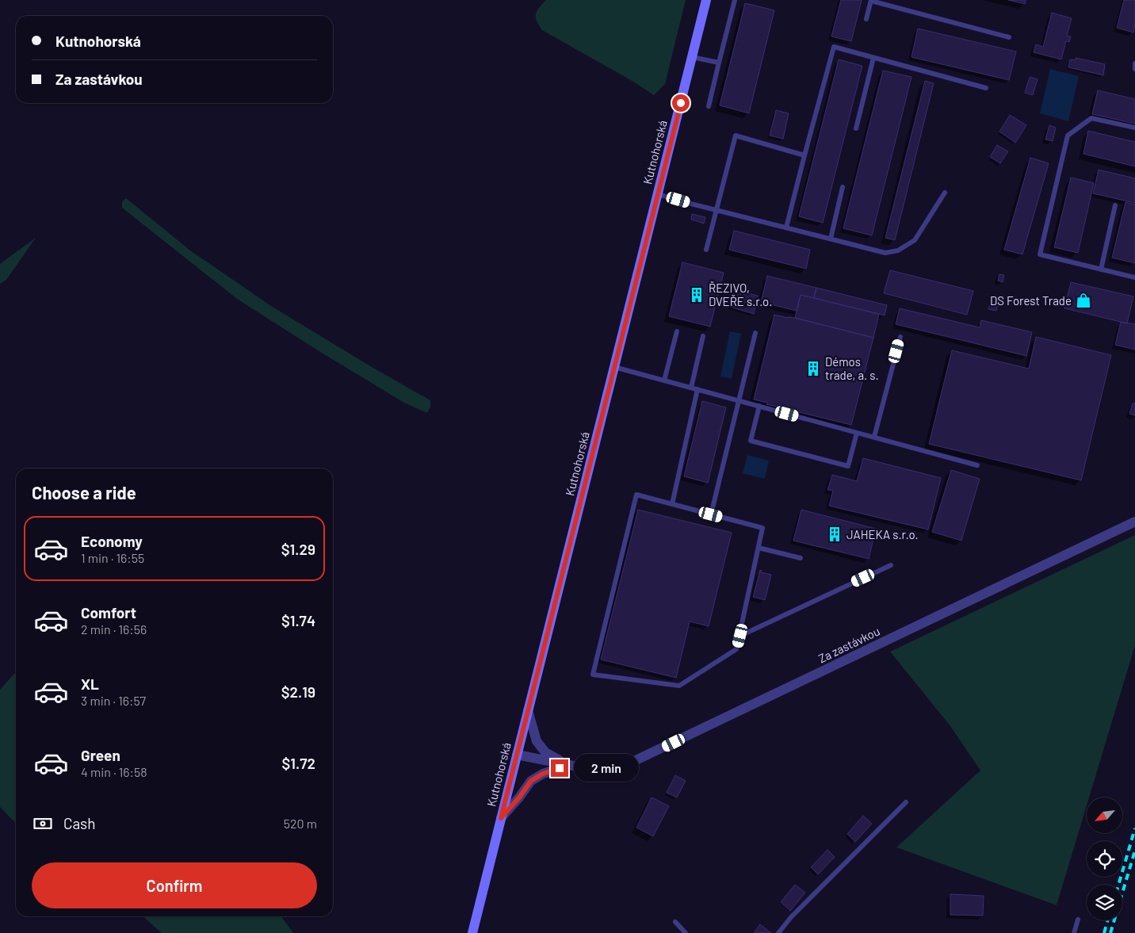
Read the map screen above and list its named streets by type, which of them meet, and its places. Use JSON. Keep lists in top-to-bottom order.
{
  "streets": {
    "main road": ["Kutnohorská"],
    "street": ["Za zastávkou"]
  },
  "crossings": [
    ["Kutnohorská", "Za zastávkou"]
  ],
  "places": {
    "building": ["ŘEZIVO, DVEŘE s.r.o.", "Démos trade, a. s.", "JAHEKA s.r.o."],
    "shop": ["DS Forest Trade"]
  },
  "north": "bottom left",
  "page": {
    "banner": ["Kutnohorská", "Za zastávkou"],
    "heading": "Choose a ride",
    "list": [
      {
        "name": "Economy",
        "note": "1 min · 16:55",
        "value": "$1.29"
      },
      {
        "name": "Comfort",
        "note": "2 min · 16:56",
        "value": "$1.74"
      },
      {
        "name": "XL",
        "note": "3 min · 16:57",
        "value": "$2.19"
      },
      {
        "name": "Green",
        "note": "4 min · 16:58",
        "value": "$1.72"
      }
    ],
    "bubble": "2 min",
    "pay": ["Cash", "520 m"],
    "buttons": "Confirm"
  }
}
